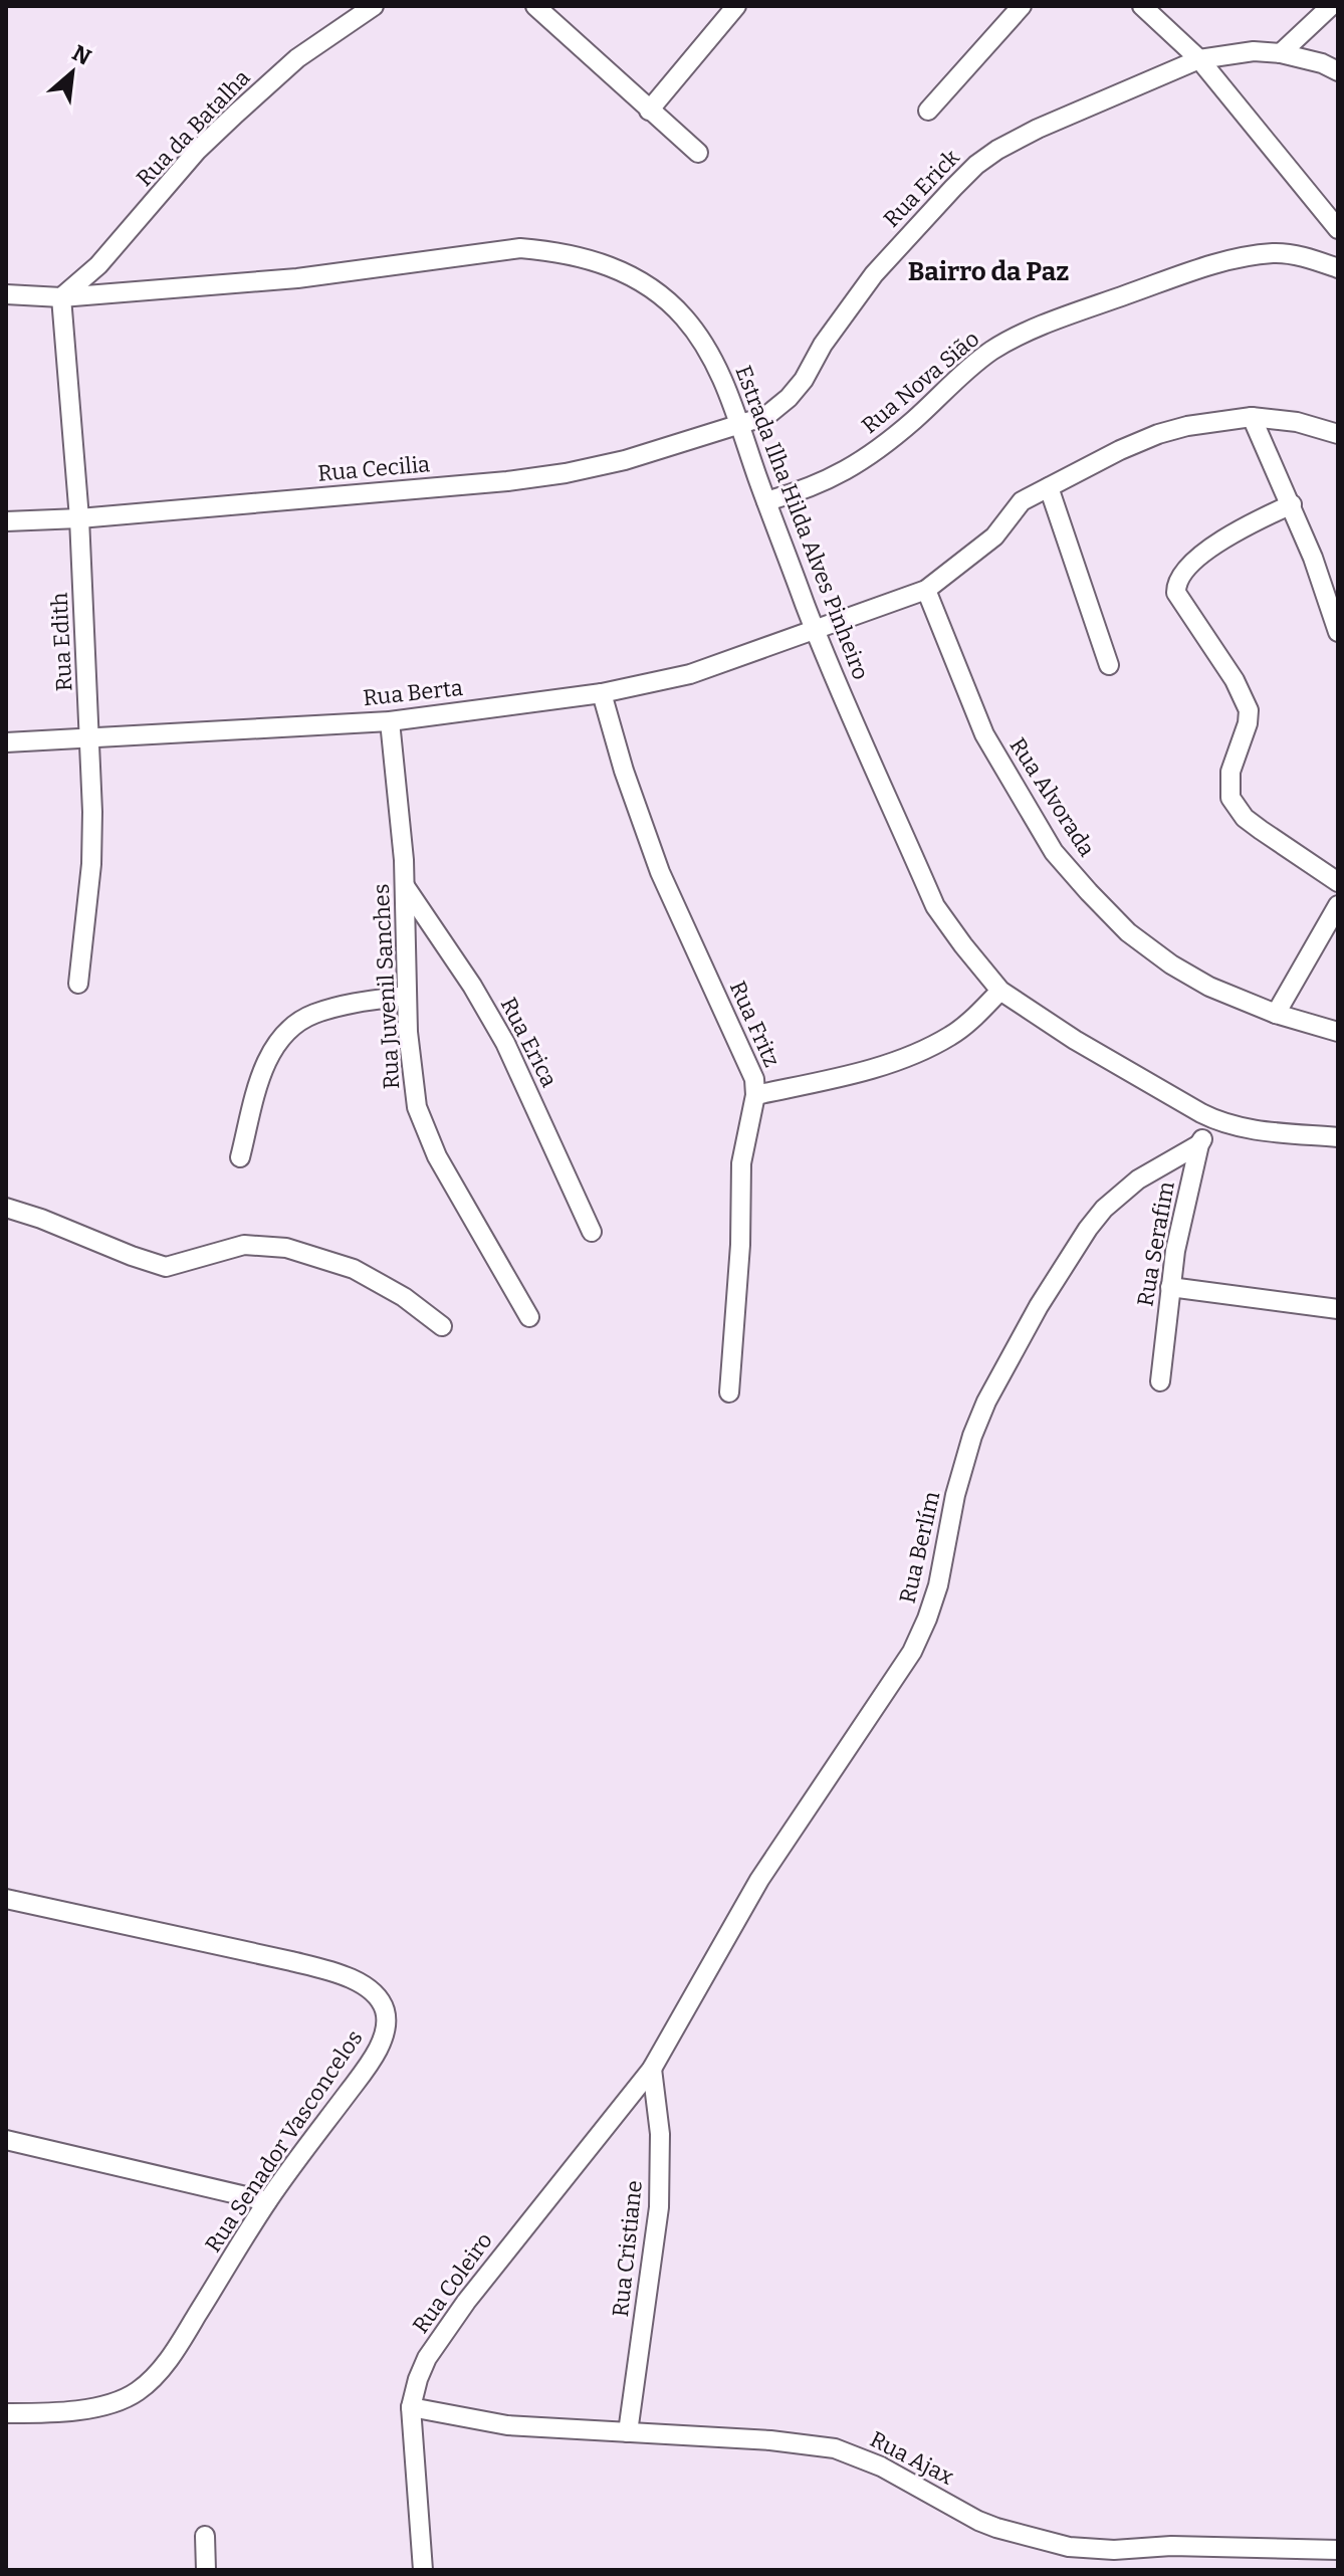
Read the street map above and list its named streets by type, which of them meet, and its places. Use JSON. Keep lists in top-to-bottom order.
{
  "streets": {
    "street": [
      "Rua da Batalha",
      "Rua Erick",
      "Rua Nova Sião",
      "Rua Cecilia",
      "Estrada Ilha Hilda Alves Pinheiro",
      "Rua Edith",
      "Rua Berta",
      "Rua Alvorada",
      "Rua Juvenil Sanches",
      "Rua Fritz",
      "Rua Erica",
      "Rua Serafim",
      "Rua Berlím",
      "Rua Senador Vasconcelos",
      "Rua Cristiane",
      "Rua Coleiro",
      "Rua Ajax"
    ]
  },
  "crossings": [
    ["Rua da Batalha", "Estrada Ilha Hilda Alves Pinheiro"],
    ["Rua da Batalha", "Rua Edith"],
    ["Rua Erick", "Rua Cecilia"],
    ["Rua Erick", "Estrada Ilha Hilda Alves Pinheiro"],
    ["Rua Nova Sião", "Estrada Ilha Hilda Alves Pinheiro"],
    ["Rua Cecilia", "Estrada Ilha Hilda Alves Pinheiro"],
    ["Rua Cecilia", "Rua Edith"],
    ["Estrada Ilha Hilda Alves Pinheiro", "Rua Edith"],
    ["Estrada Ilha Hilda Alves Pinheiro", "Rua Berta"],
    ["Estrada Ilha Hilda Alves Pinheiro", "Rua Serafim"],
    ["Rua Edith", "Rua Berta"],
    ["Rua Berta", "Rua Alvorada"],
    ["Rua Berta", "Rua Juvenil Sanches"],
    ["Rua Berta", "Rua Fritz"],
    ["Rua Juvenil Sanches", "Rua Erica"],
    ["Rua Serafim", "Rua Berlím"],
    ["Rua Berlím", "Rua Cristiane"],
    ["Rua Berlím", "Rua Coleiro"],
    ["Rua Cristiane", "Rua Coleiro"],
    ["Rua Cristiane", "Rua Ajax"],
    ["Rua Coleiro", "Rua Ajax"]
  ],
  "districts": ["Bairro da Paz"],
  "north": "top right"
}
